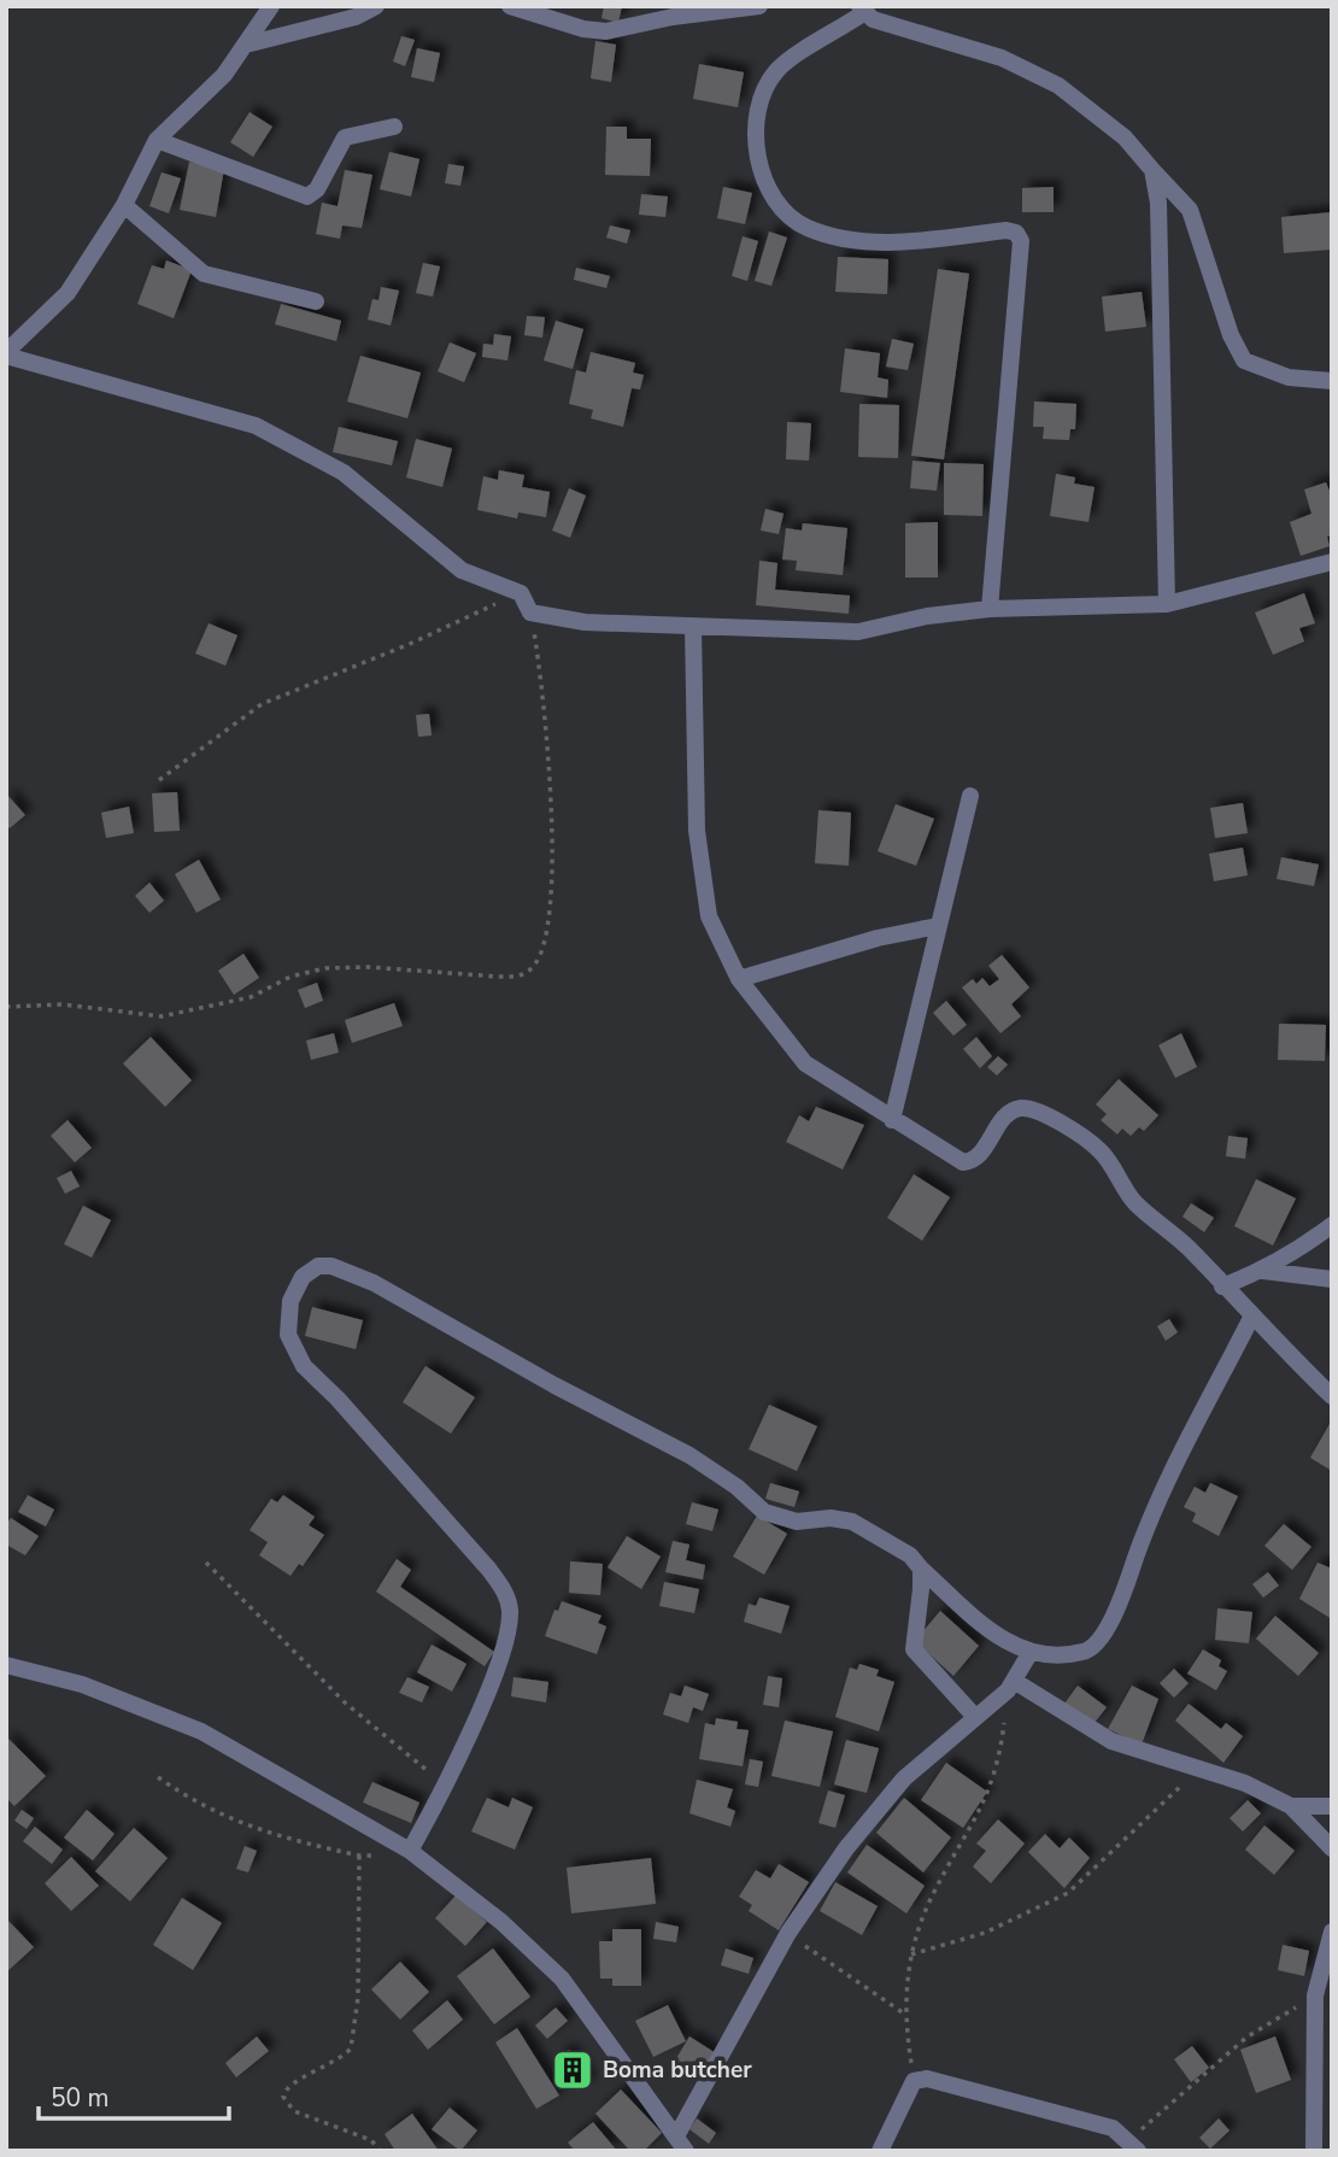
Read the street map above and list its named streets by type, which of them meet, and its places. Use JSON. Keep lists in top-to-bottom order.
{
  "places": {
    "building": ["Boma butcher"]
  },
  "scale_bar": "50 m"
}
